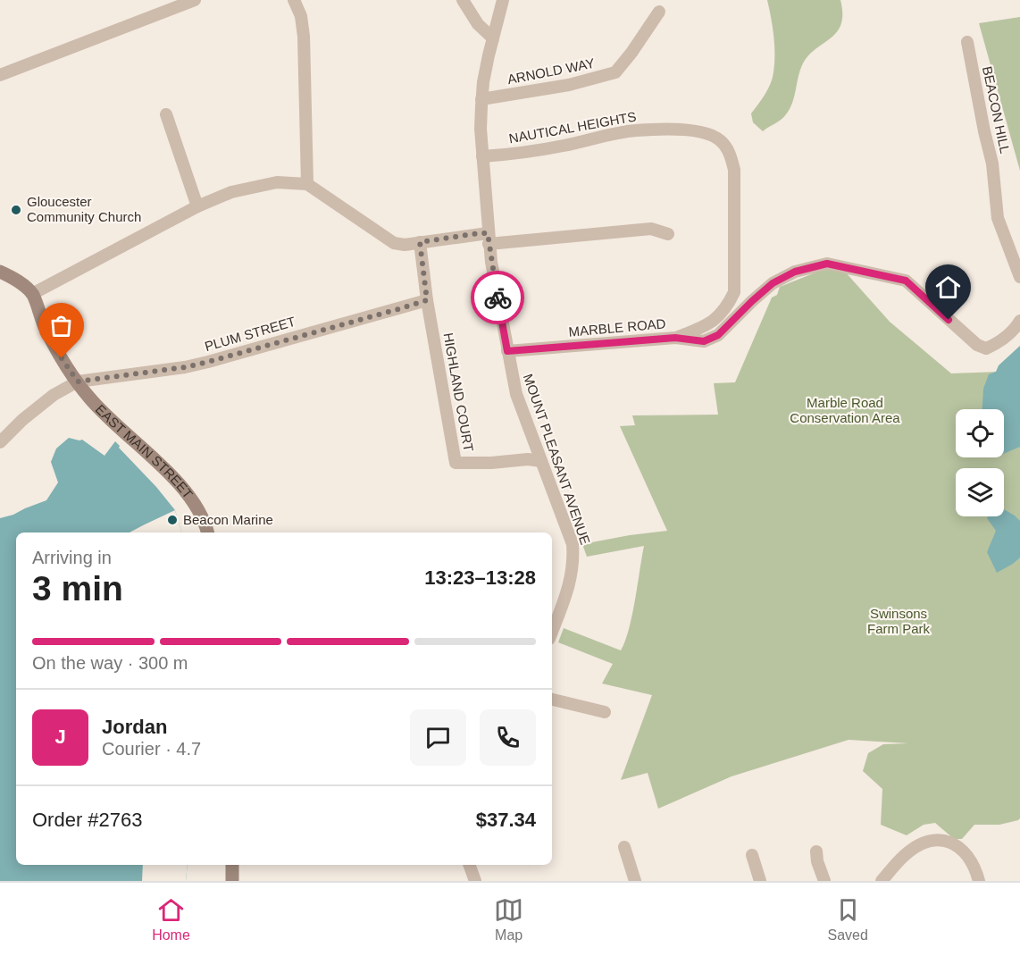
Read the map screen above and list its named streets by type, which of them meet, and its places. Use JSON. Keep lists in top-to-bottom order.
{
  "streets": {
    "main road": ["EAST MAIN STREET"],
    "street": [
      "ARNOLD WAY",
      "BEACON HILL",
      "NAUTICAL HEIGHTS",
      "MARBLE ROAD",
      "PLUM STREET",
      "HIGHLAND COURT",
      "MOUNT PLEASANT AVENUE"
    ]
  },
  "crossings": [
    ["ARNOLD WAY", "MOUNT PLEASANT AVENUE"],
    ["NAUTICAL HEIGHTS", "MARBLE ROAD"],
    ["NAUTICAL HEIGHTS", "MOUNT PLEASANT AVENUE"],
    ["MARBLE ROAD", "MOUNT PLEASANT AVENUE"],
    ["PLUM STREET", "HIGHLAND COURT"],
    ["PLUM STREET", "EAST MAIN STREET"],
    ["HIGHLAND COURT", "MOUNT PLEASANT AVENUE"]
  ],
  "parks": ["Marble Road Conservation Area", "Swinsons Farm Park"],
  "places": ["Gloucester Community Church", "Beacon Marine"],
  "page": {
    "heading": ["3 min", "Arriving in", "13:23–13:28"],
    "panel": [
      "Jordan",
      "Courier · 4.7",
      "Order #2763",
      "$37.34"
    ],
    "bar": "On the way · 300 m",
    "round": "J",
    "tabs": ["Home", "Map", "Saved"]
  }
}
